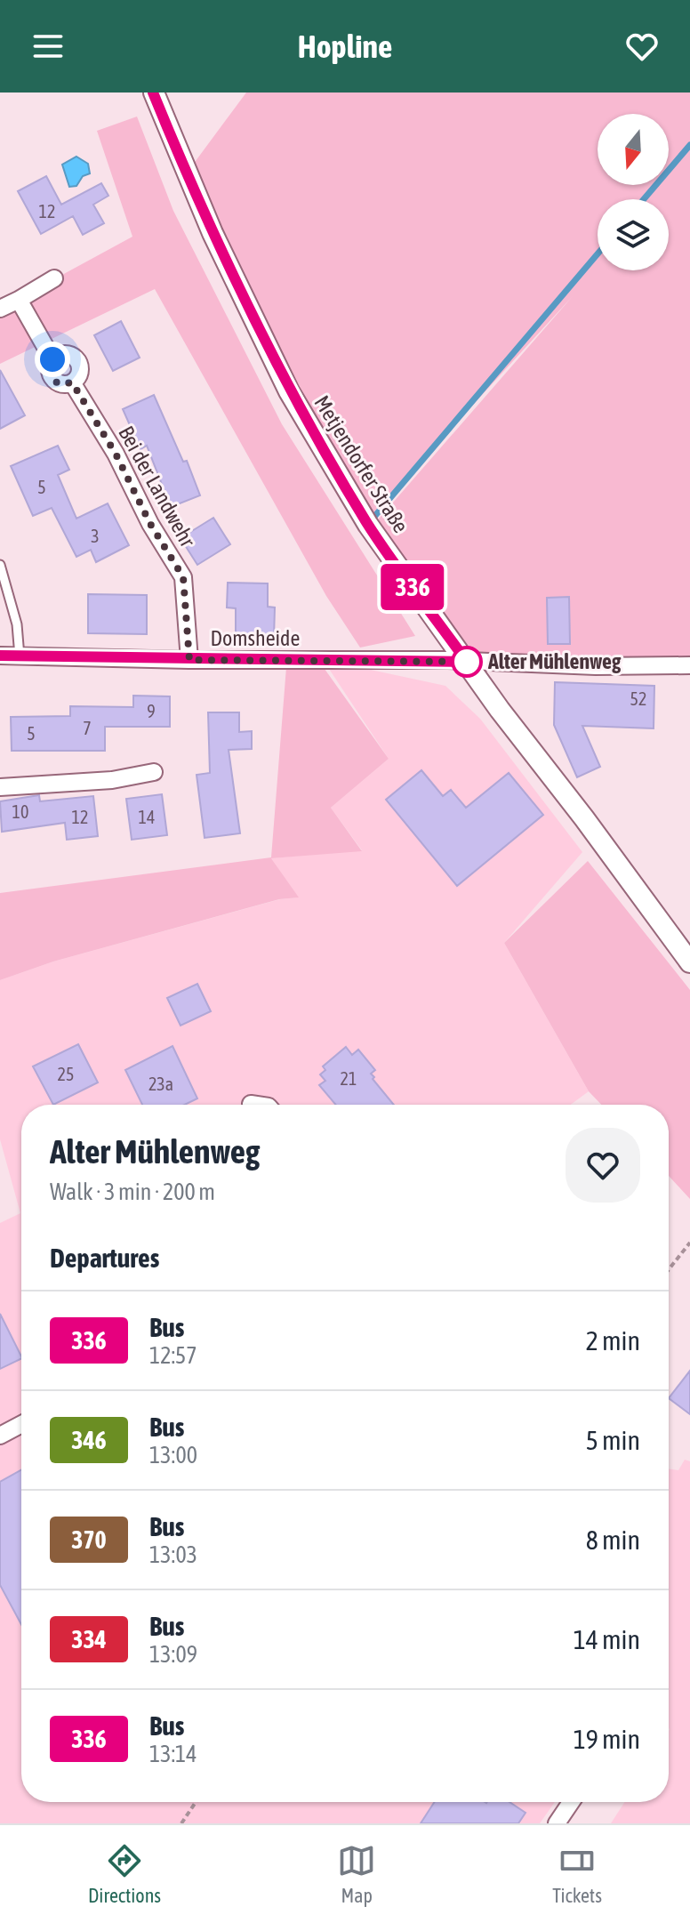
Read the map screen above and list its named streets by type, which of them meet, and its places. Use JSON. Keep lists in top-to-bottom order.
{
  "streets": {
    "street": ["Metjendorfer Straße", "Bei der Landwehr", "Domsheide"]
  },
  "crossings": [
    ["Metjendorfer Straße", "Domsheide"],
    ["Bei der Landwehr", "Domsheide"]
  ],
  "places": ["Alter Mühlenweg"],
  "lines": ["bus line 336"],
  "house_numbers": [
    "12",
    "5",
    "3",
    "52",
    "9",
    "7",
    "5",
    "10",
    "12",
    "14",
    "25",
    "21",
    "23a"
  ],
  "north": "bottom",
  "page": {
    "header": "Hopline",
    "on_map": "336",
    "heading": [
      ["Alter Mühlenweg", "Walk · 3 min · 200 m"],
      "Departures"
    ],
    "list": [
      {
        "mark": "336",
        "name": "Bus",
        "note": "12:57",
        "value": "2 min"
      },
      {
        "mark": "346",
        "name": "Bus",
        "note": "13:00",
        "value": "5 min"
      },
      {
        "mark": "370",
        "name": "Bus",
        "note": "13:03",
        "value": "8 min"
      },
      {
        "mark": "334",
        "name": "Bus",
        "note": "13:09",
        "value": "14 min"
      },
      {
        "mark": "336",
        "name": "Bus",
        "note": "13:14",
        "value": "19 min"
      }
    ],
    "tabs": ["Directions", "Map", "Tickets"]
  }
}
